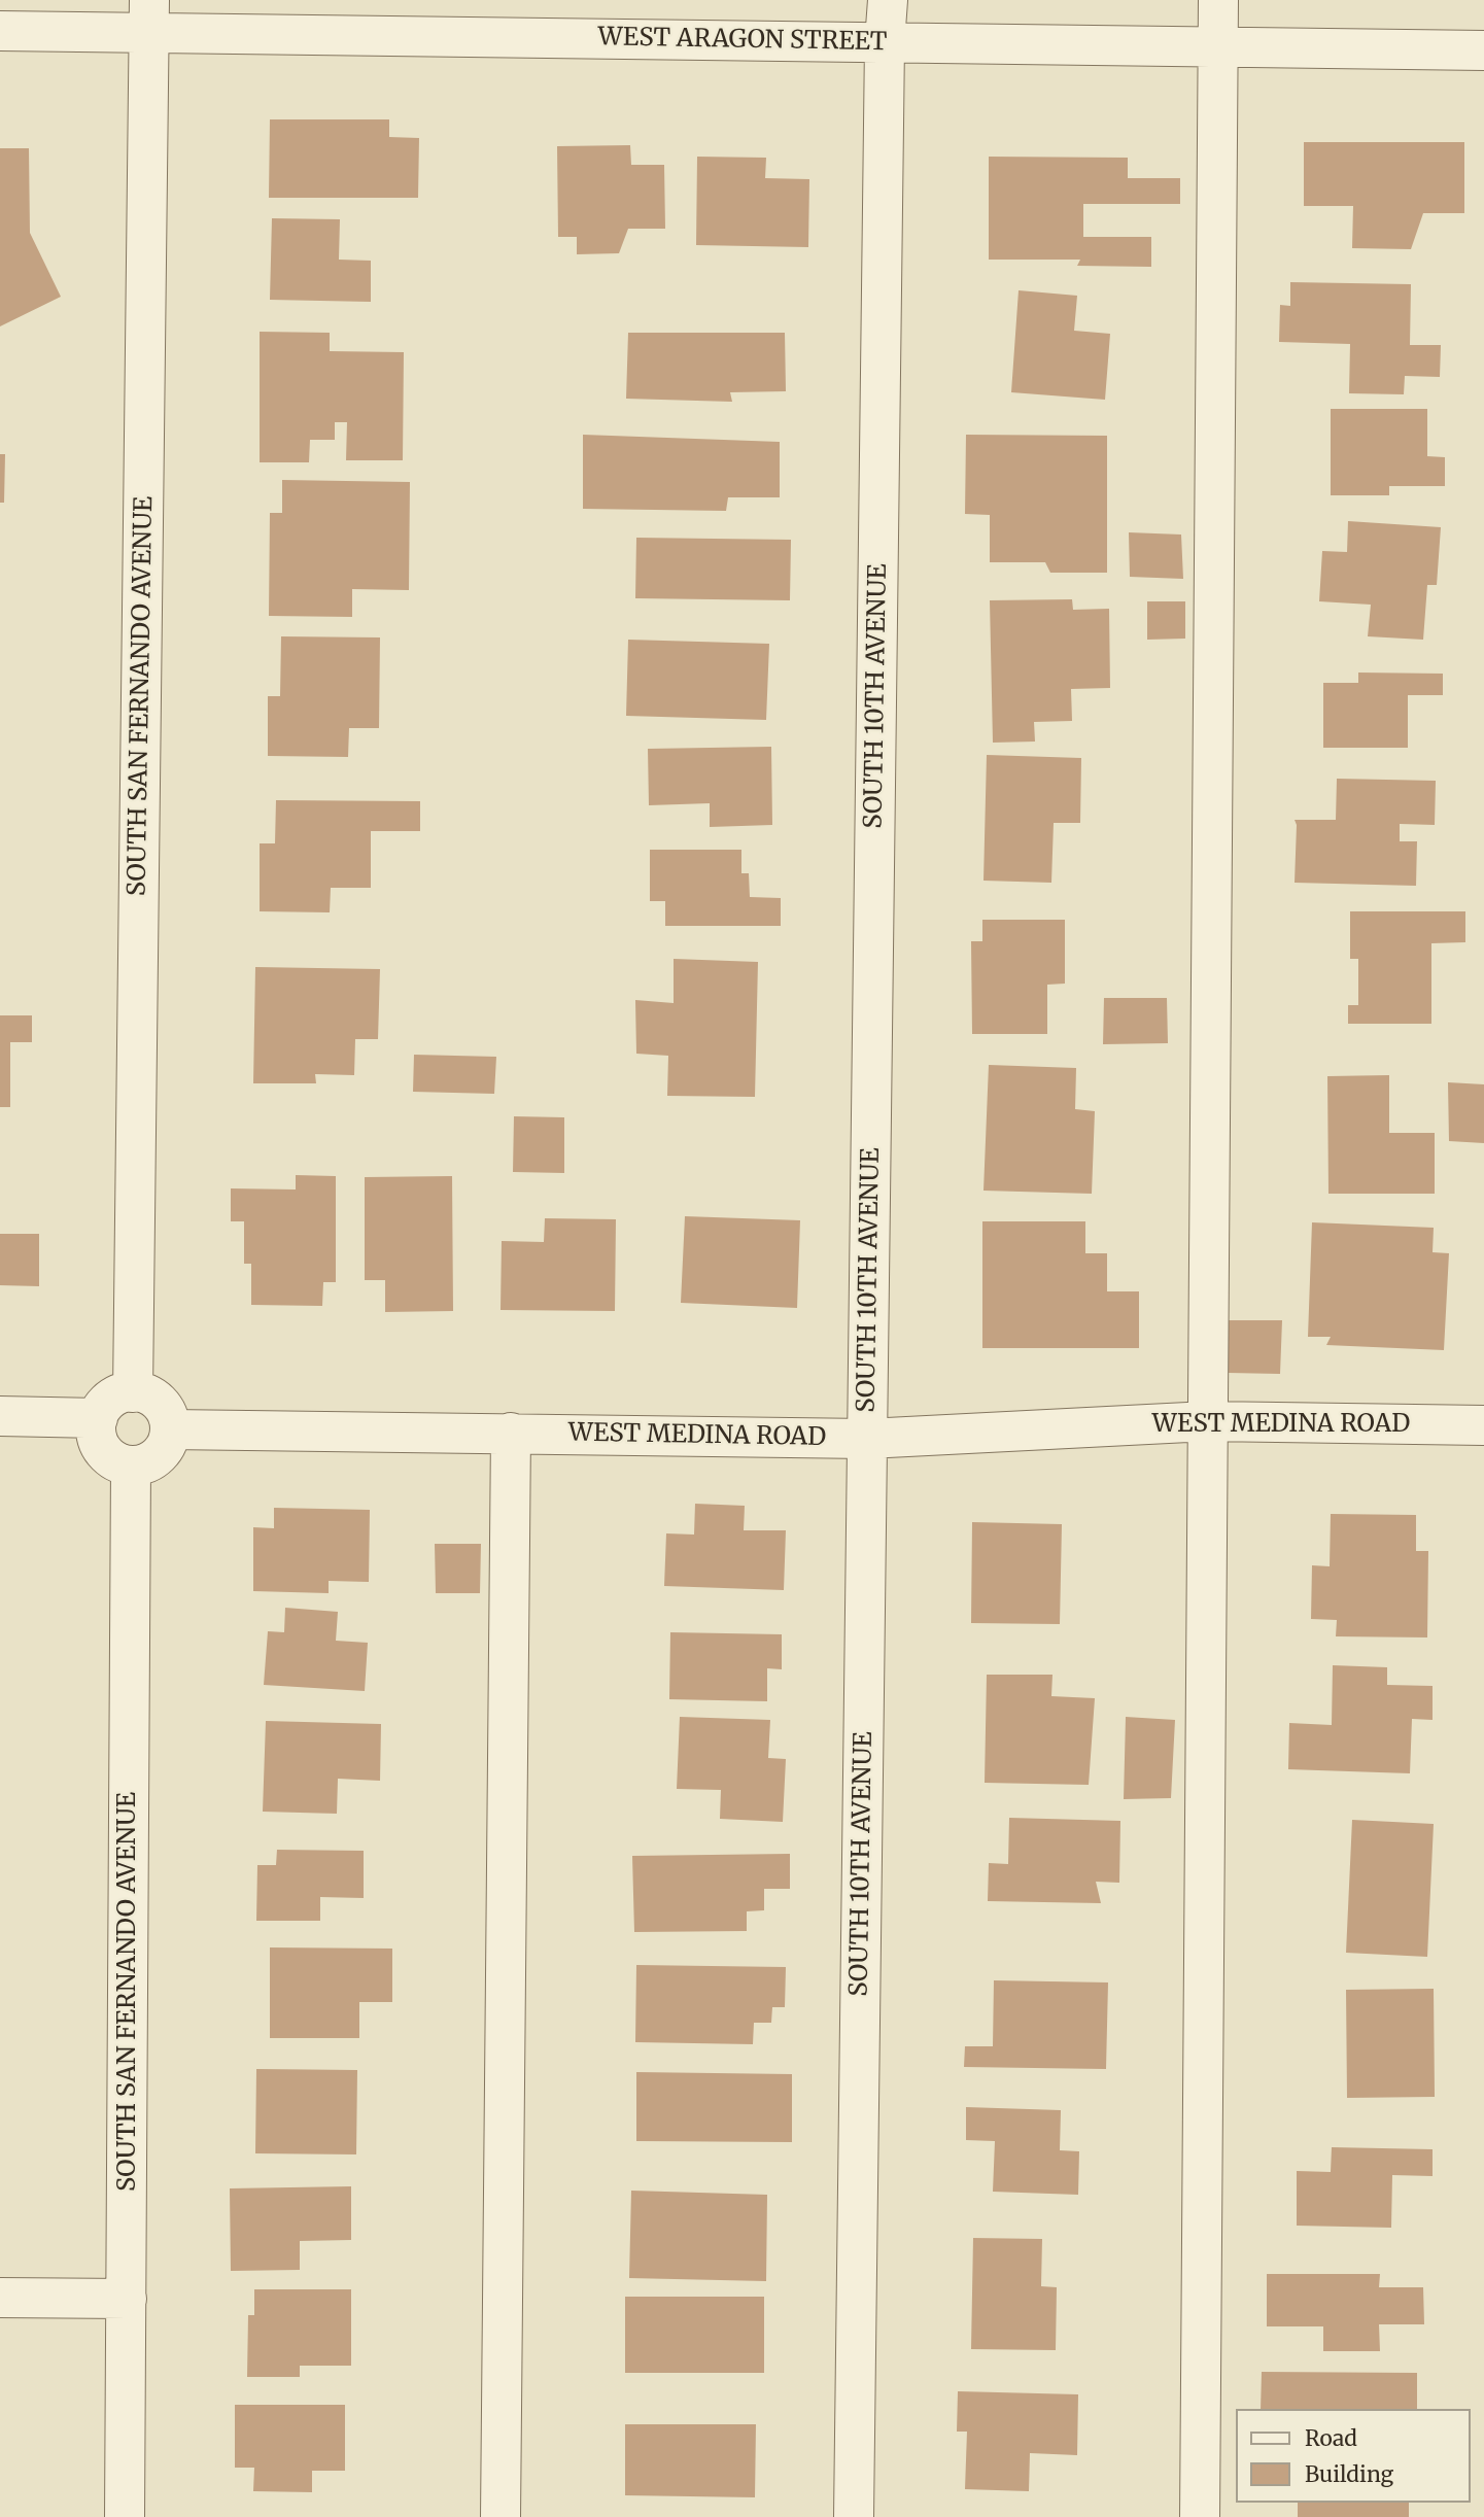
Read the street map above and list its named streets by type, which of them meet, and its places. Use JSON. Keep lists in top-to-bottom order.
{
  "streets": {
    "street": [
      "WEST ARAGON STREET",
      "SOUTH SAN FERNANDO AVENUE",
      "SOUTH 10TH AVENUE",
      "WEST MEDINA ROAD"
    ]
  },
  "crossings": [
    ["WEST ARAGON STREET", "SOUTH SAN FERNANDO AVENUE"],
    ["WEST ARAGON STREET", "SOUTH 10TH AVENUE"],
    ["SOUTH SAN FERNANDO AVENUE", "WEST MEDINA ROAD"],
    ["SOUTH 10TH AVENUE", "WEST MEDINA ROAD"]
  ],
  "legend": ["Road", "Building"]
}
